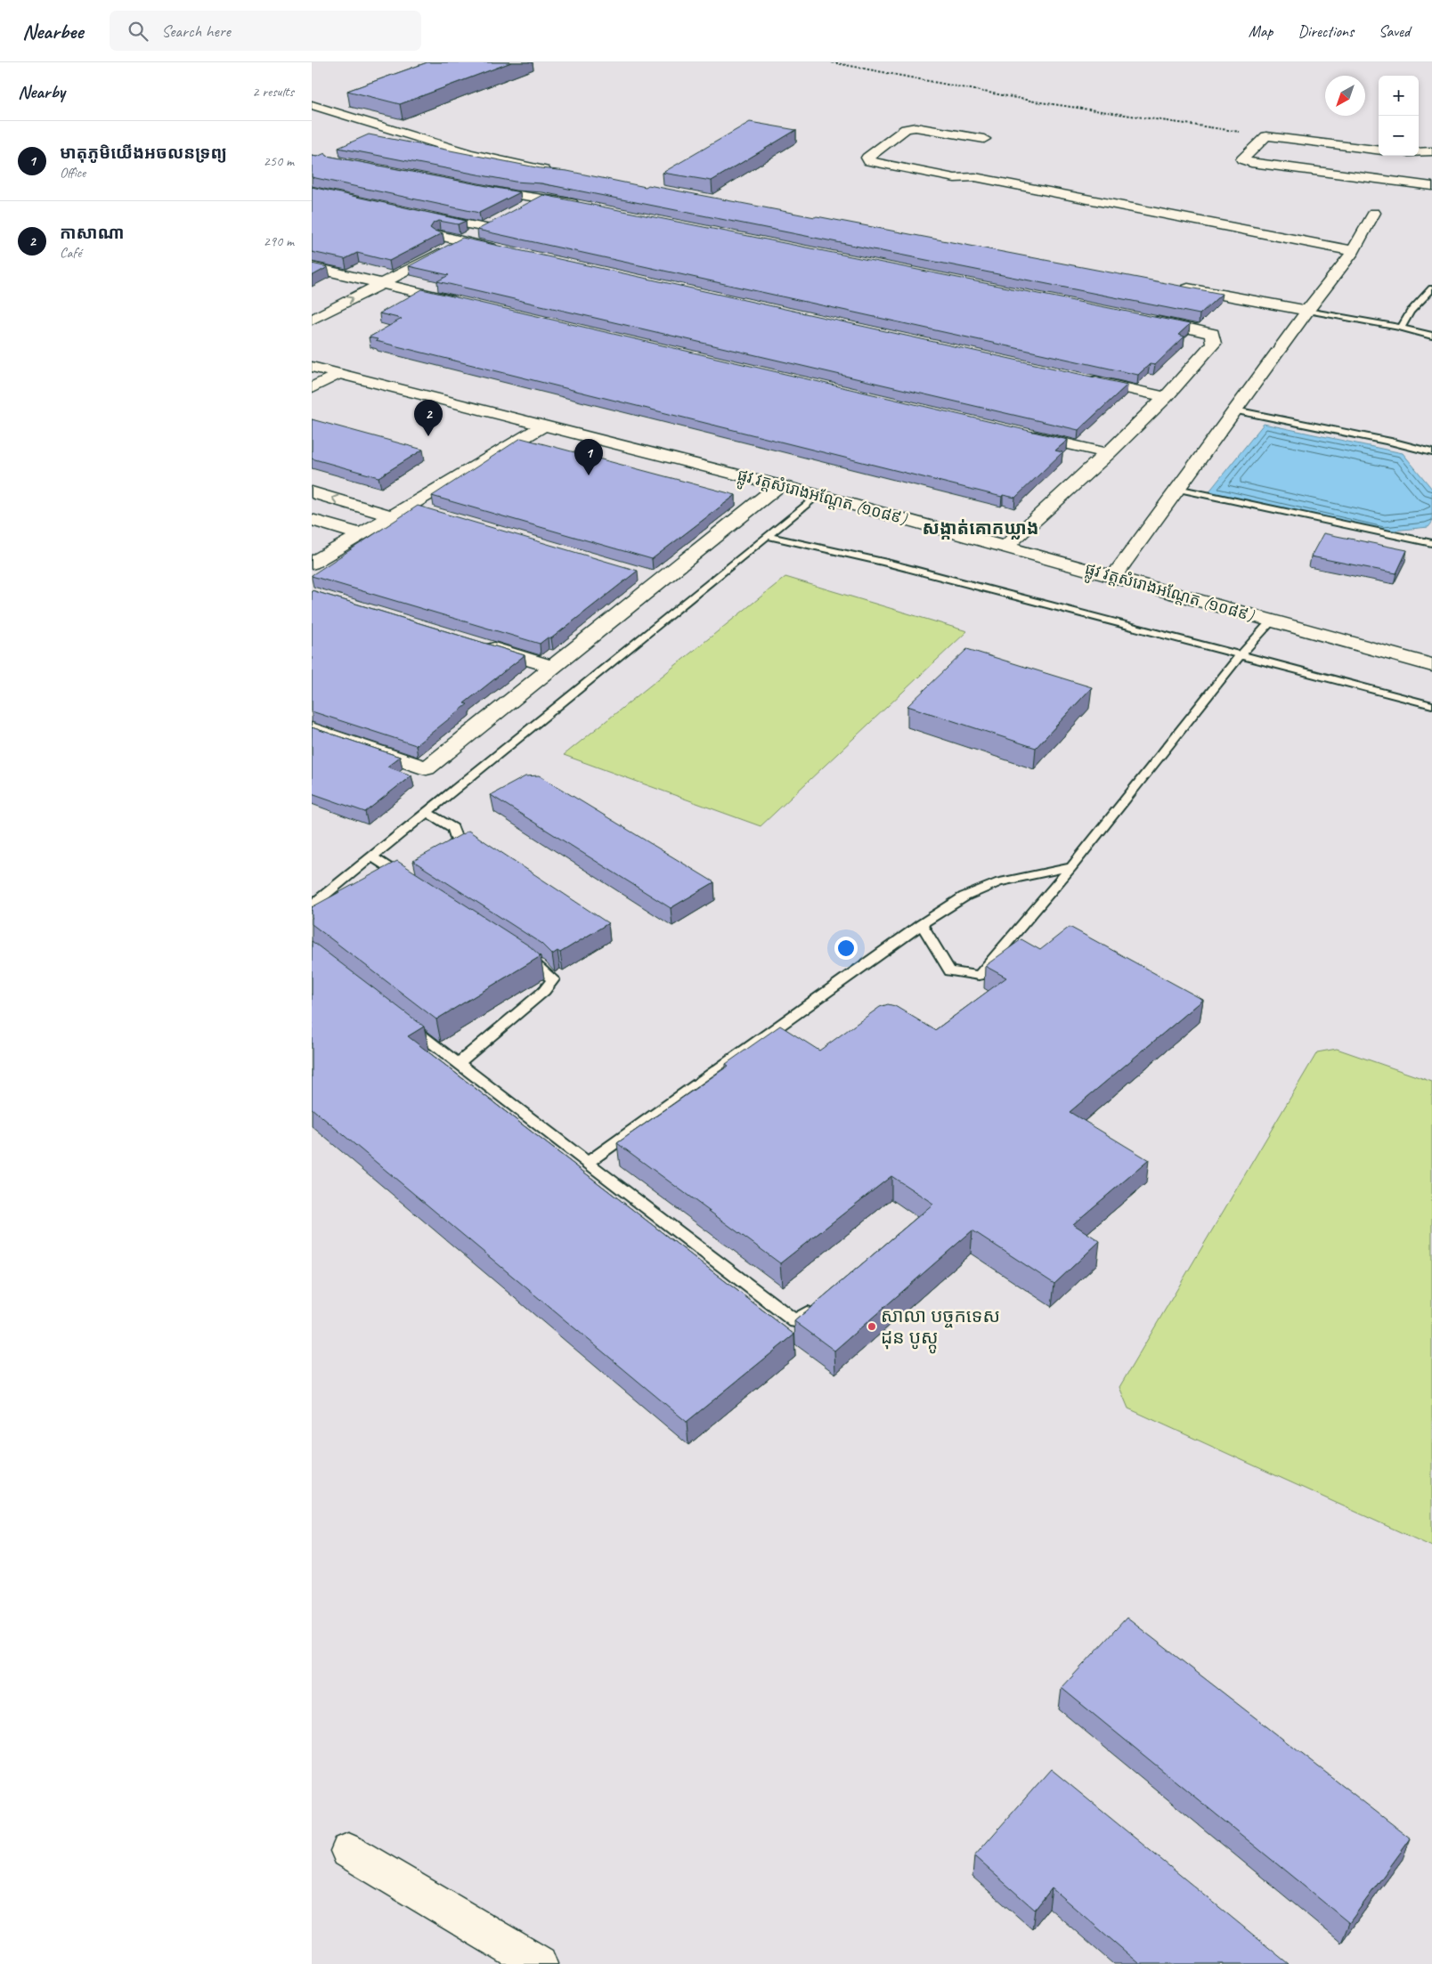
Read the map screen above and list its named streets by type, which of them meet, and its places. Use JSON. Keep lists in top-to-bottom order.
{
  "streets": {
    "street": ["ផ្លូវ វត្តសំរោងអណ្ដែត (១០៨៩)"]
  },
  "districts": ["សង្កាត់គោកឃ្លាង"],
  "places": ["សាលា បច្ចកទេស ដុន បូស្កូ"],
  "north": "bottom left",
  "page": {
    "header": "Nearbee",
    "search": "Search here",
    "nav": ["Map", "Directions", "Saved"],
    "heading": ["Nearby", "2 results"],
    "map_buttons": ["+", "−"],
    "list": [
      {
        "mark": "1",
        "name": "មាតុភូមិយើងអចលនទ្រព្យ",
        "note": "Office",
        "value": "250 m"
      },
      {
        "mark": "2",
        "name": "កាសាណា",
        "note": "Café",
        "value": "290 m"
      }
    ],
    "pins": ["2", "1"]
  }
}
